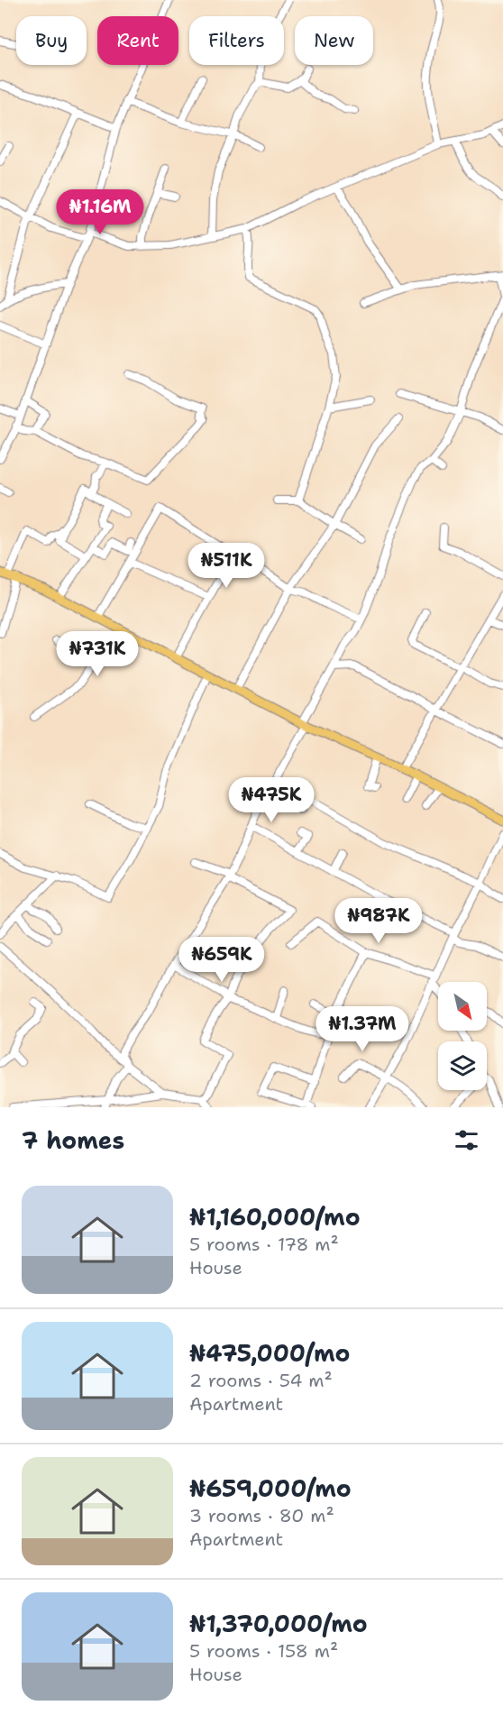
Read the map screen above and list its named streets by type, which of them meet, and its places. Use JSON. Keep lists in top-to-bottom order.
{
  "north": "bottom right",
  "page": {
    "chip": [
      "Buy",
      "Rent",
      "Filters",
      "New"
    ],
    "price": [
      "₦1.16M",
      "₦511K",
      "₦731K",
      "₦475K",
      "₦987K",
      "₦659K",
      "₦1.37M"
    ],
    "heading": "7 homes",
    "list": [
      {
        "name": "₦1,160,000/mo",
        "note": "5 rooms · 178 m² · House"
      },
      {
        "name": "₦475,000/mo",
        "note": "2 rooms · 54 m² · Apartment"
      },
      {
        "name": "₦659,000/mo",
        "note": "3 rooms · 80 m² · Apartment"
      },
      {
        "name": "₦1,370,000/mo",
        "note": "5 rooms · 158 m² · House"
      }
    ]
  }
}
